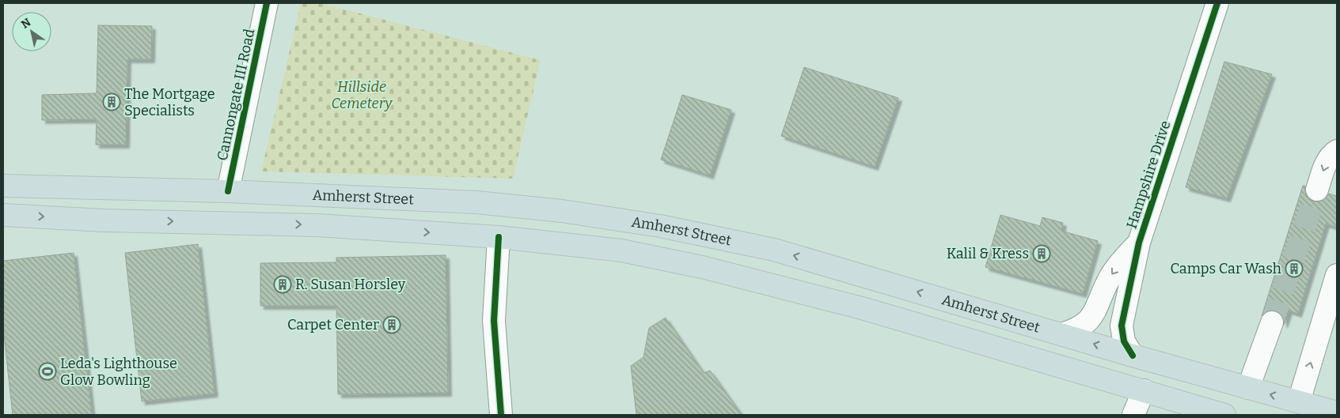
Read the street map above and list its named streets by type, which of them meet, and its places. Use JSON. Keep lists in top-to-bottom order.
{
  "streets": {
    "highway": ["Amherst Street"],
    "street": ["Cannongate III Road", "Hampshire Drive"]
  },
  "crossings": [
    ["Cannongate III Road", "Amherst Street"],
    ["Hampshire Drive", "Amherst Street"]
  ],
  "parks": ["Hillside Cemetery"],
  "places": {
    "building": [
      "The Mortgage Specialists",
      "Kalil & Kress",
      "Camps Car Wash",
      "R. Susan Horsley",
      "Carpet Center"
    ],
    "sports": ["Leda's Lighthouse Glow Bowling"]
  },
  "north": "top left"
}
